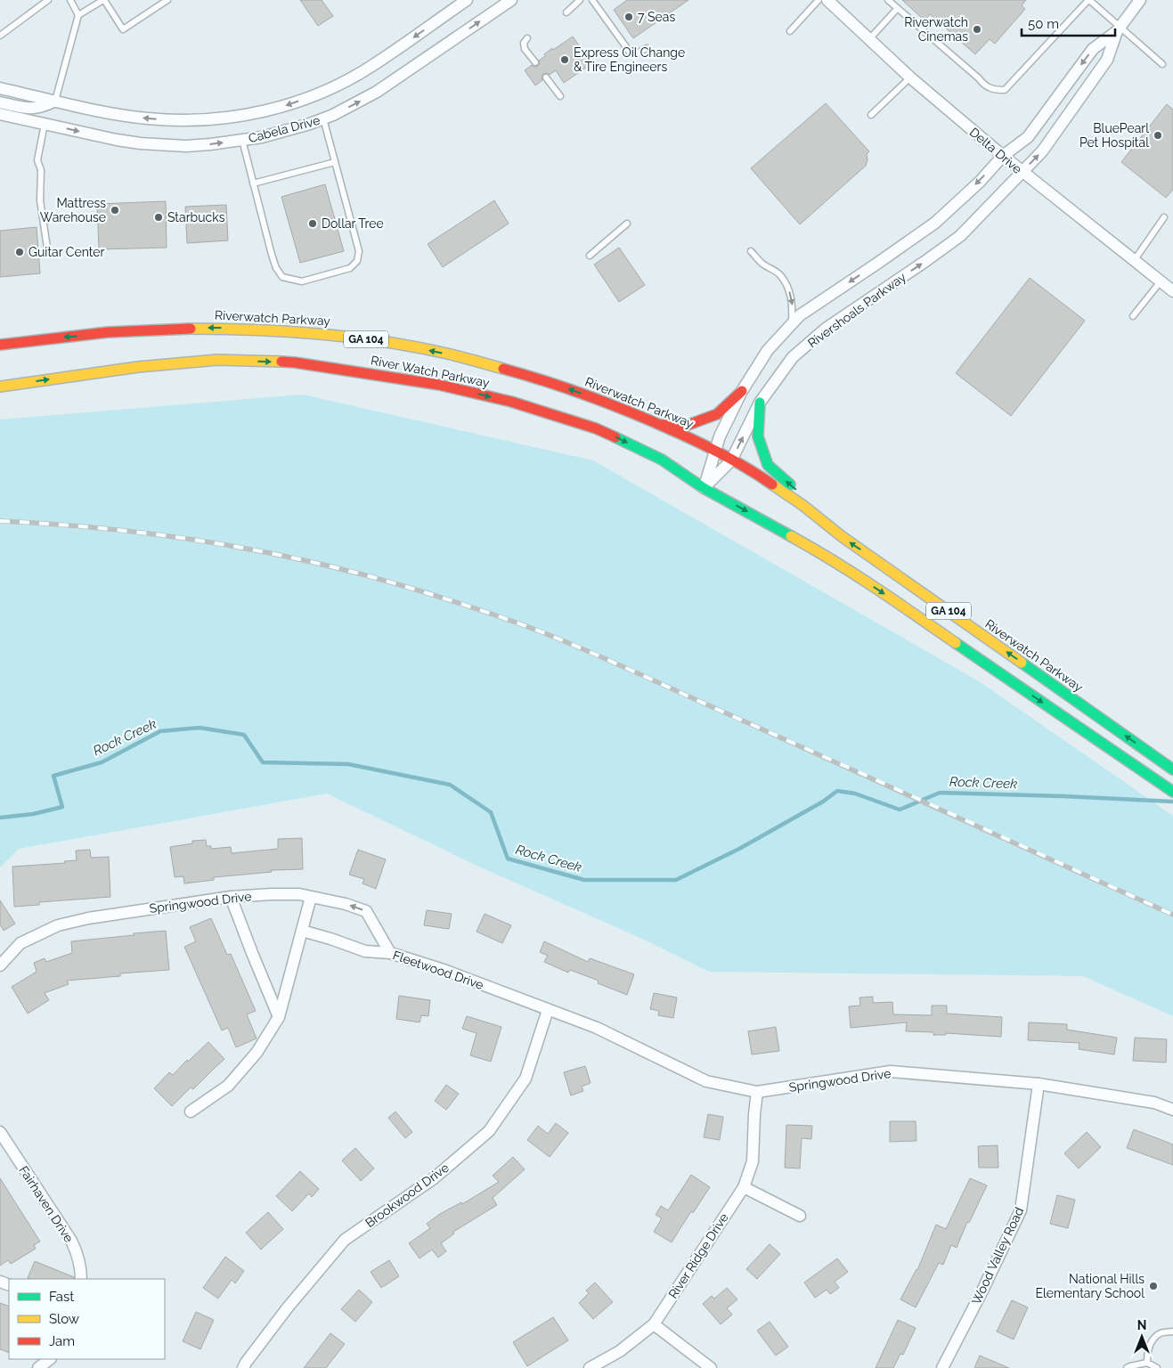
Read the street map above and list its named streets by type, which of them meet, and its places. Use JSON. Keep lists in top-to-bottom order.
{
  "streets": {
    "main road": ["Riverwatch Parkway", "GA 104", "River Watch Parkway"],
    "street": [
      "Cabela Drive",
      "Delta Drive",
      "Rivershoals Parkway",
      "Springwood Drive",
      "Fleetwood Drive",
      "Brookwood Drive",
      "Fairhaven Drive",
      "River Ridge Drive",
      "Wood Valley Road"
    ]
  },
  "crossings": [
    ["Delta Drive", "Rivershoals Parkway"],
    ["Rivershoals Parkway", "Riverwatch Parkway"],
    ["Rivershoals Parkway", "GA 104"],
    ["Rivershoals Parkway", "River Watch Parkway"],
    ["GA 104", "River Watch Parkway"],
    ["Springwood Drive", "Fleetwood Drive"],
    ["Springwood Drive", "Brookwood Drive"],
    ["Springwood Drive", "River Ridge Drive"],
    ["Springwood Drive", "Wood Valley Road"],
    ["Fleetwood Drive", "Brookwood Drive"]
  ],
  "one_way": ["River Watch Parkway"],
  "water": ["Rock Creek"],
  "places": [
    "7 Seas",
    "Riverwatch Cinemas",
    "Express Oil Change & Tire Engineers",
    "BluePearl Pet Hospital",
    "Mattress Warehouse",
    "Starbucks",
    "Dollar Tree",
    "Guitar Center",
    "National Hills Elementary School"
  ],
  "legend": ["Fast", "Slow", "Jam"],
  "scale_bar": "50 m",
  "north": "top"
}
